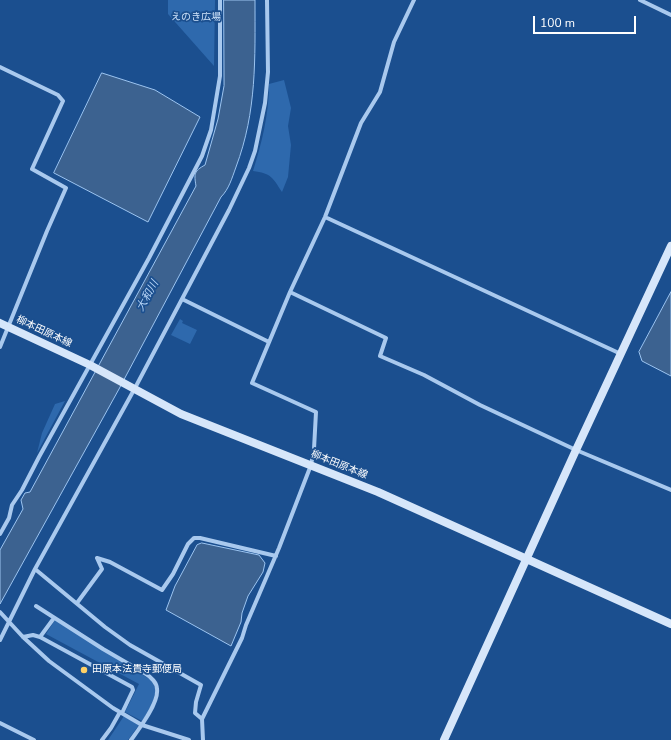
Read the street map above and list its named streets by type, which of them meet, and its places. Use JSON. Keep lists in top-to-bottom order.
{
  "streets": {
    "main road": ["柳本田原本線"]
  },
  "water": ["大和川"],
  "parks": ["えのき広場"],
  "places": ["田原本法貴寺郵便局"],
  "scale_bar": "100 m"
}
